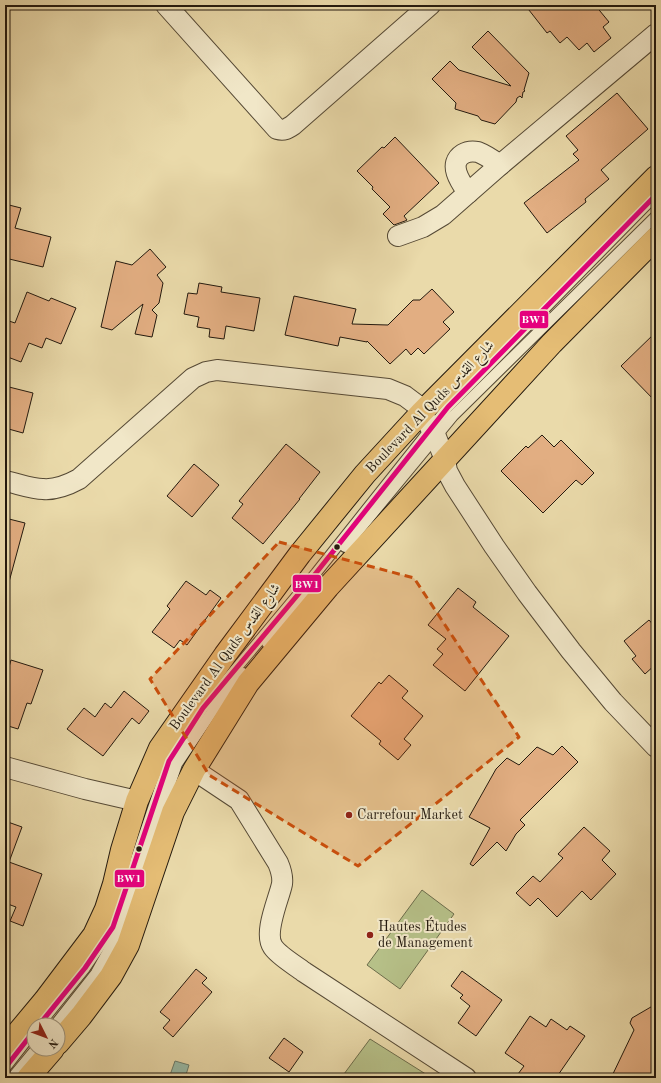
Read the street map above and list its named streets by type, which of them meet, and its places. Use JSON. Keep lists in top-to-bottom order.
{
  "streets": {
    "main road": ["Boulevard Al Quds شارع القدس"]
  },
  "places": ["Carrefour Market", "Hautes Études de Management"],
  "lines": ["transit line BW1"],
  "north": "bottom right"
}
